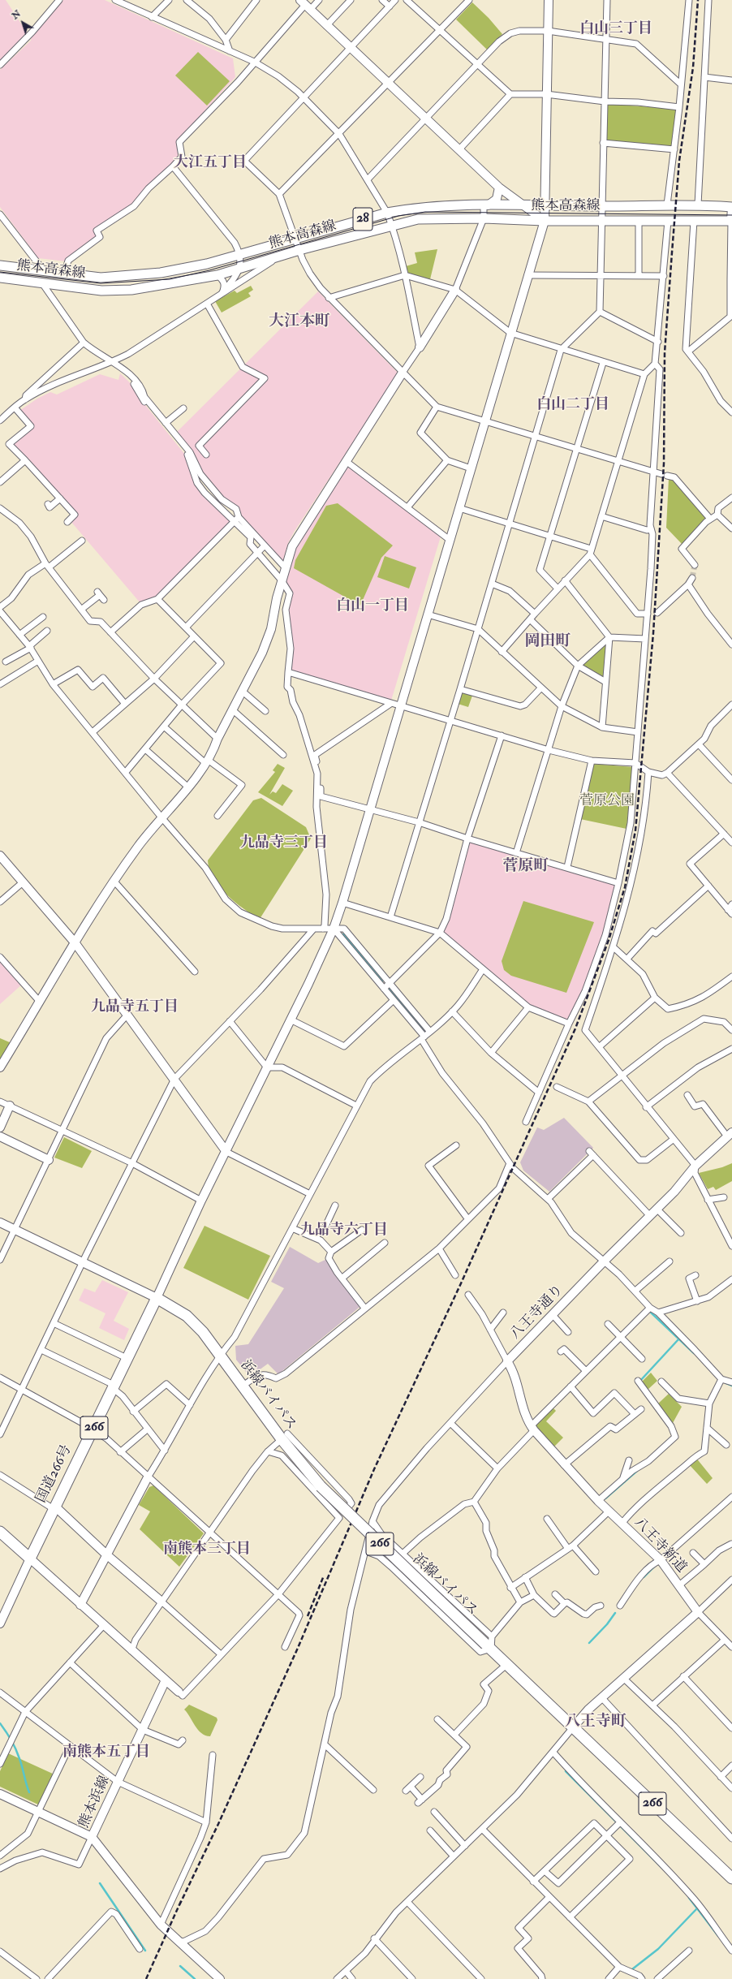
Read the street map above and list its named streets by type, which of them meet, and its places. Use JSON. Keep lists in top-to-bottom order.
{
  "streets": {
    "highway": ["浜線バイパス", "266", "国道266号"],
    "main road": ["熊本高森線", "28"],
    "street": ["八王寺通り", "八王寺新道", "熊本浜線"]
  },
  "crossings": [
    ["八王寺通り", "八王寺新道"],
    ["八王寺通り", "熊本浜線"],
    ["浜線バイパス", "国道266号"]
  ],
  "districts": [
    "白山三丁目",
    "大江五丁目",
    "大江本町",
    "白山二丁目",
    "白山一丁目",
    "岡田町",
    "九品寺三丁目",
    "菅原町",
    "九品寺五丁目",
    "九品寺六丁目",
    "南熊本三丁目",
    "八王寺町",
    "南熊本五丁目"
  ],
  "parks": ["菅原公園"],
  "north": "top left"
}
